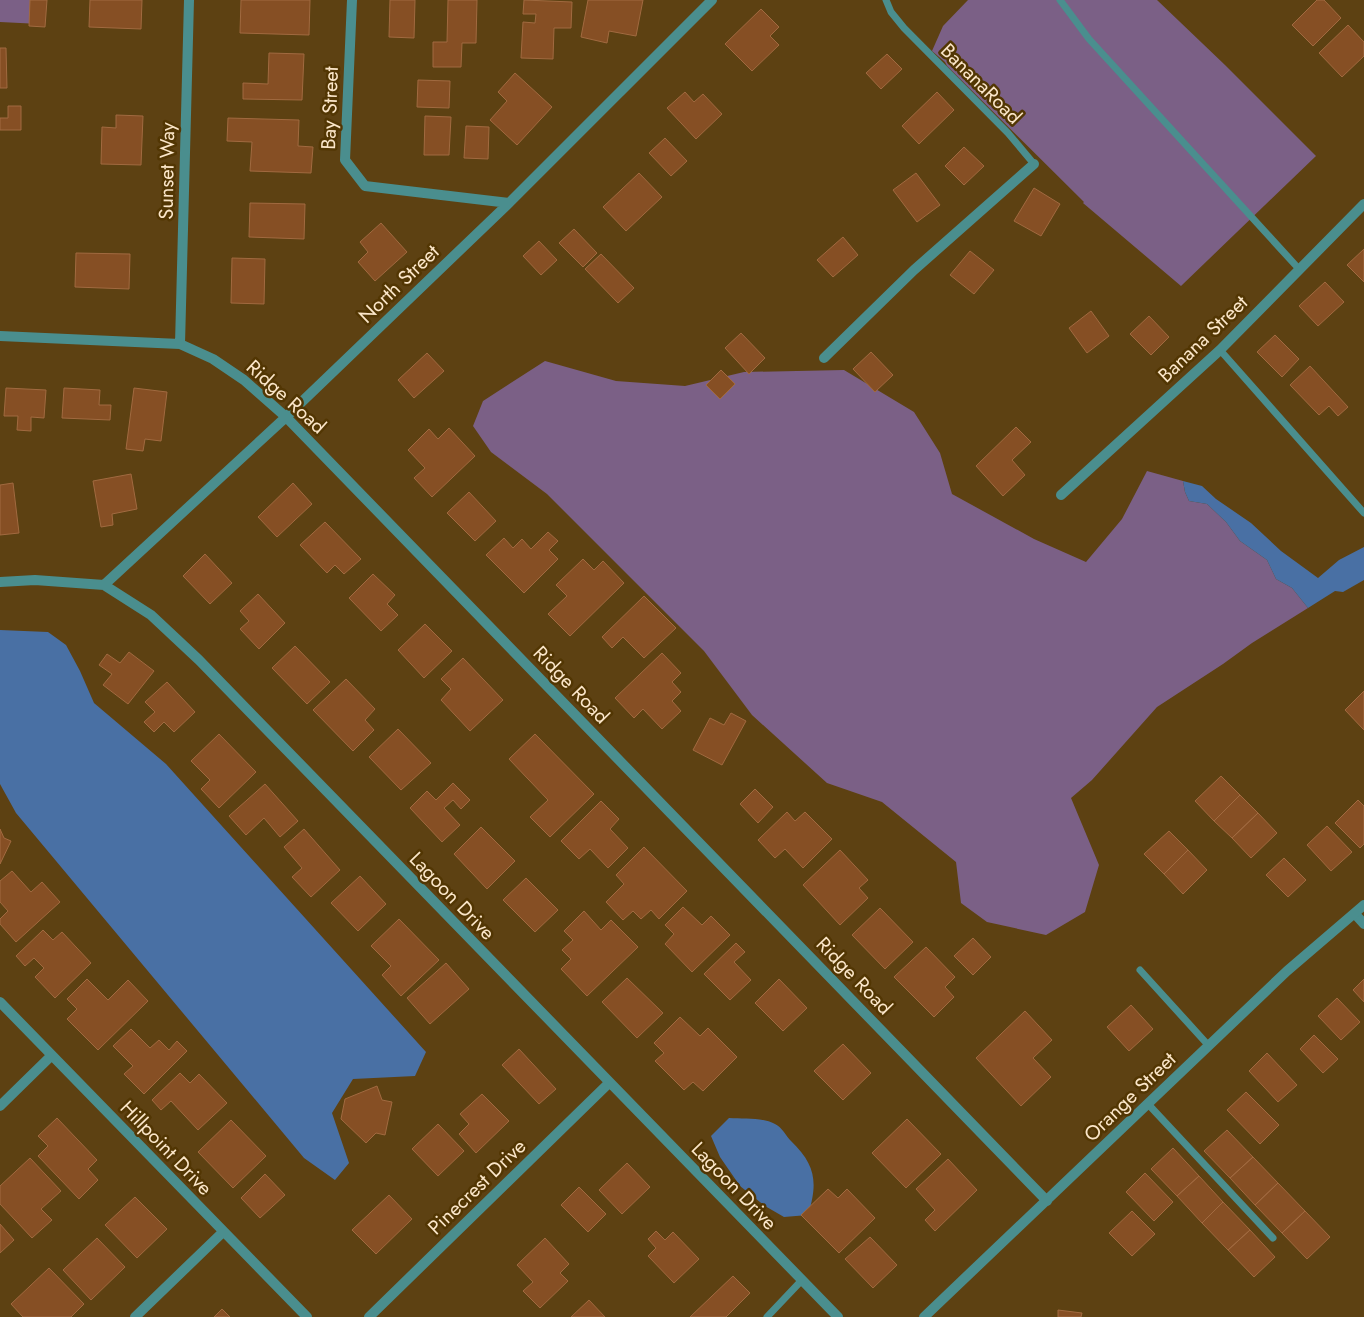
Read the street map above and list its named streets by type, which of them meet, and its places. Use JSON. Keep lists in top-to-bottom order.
{
  "streets": {
    "street": [
      "Bay Street",
      "Sunset Way",
      "North Street",
      "Banana Street",
      "Ridge Road",
      "Lagoon Drive",
      "Orange Street",
      "Hillpoint Drive",
      "Pinecrest Drive"
    ],
    "lane": ["BananaRoad"]
  },
  "crossings": [
    ["Bay Street", "North Street"],
    ["Sunset Way", "Ridge Road"],
    ["North Street", "Ridge Road"],
    ["North Street", "Lagoon Drive"],
    ["Ridge Road", "Orange Street"],
    ["Lagoon Drive", "Pinecrest Drive"]
  ]
}
